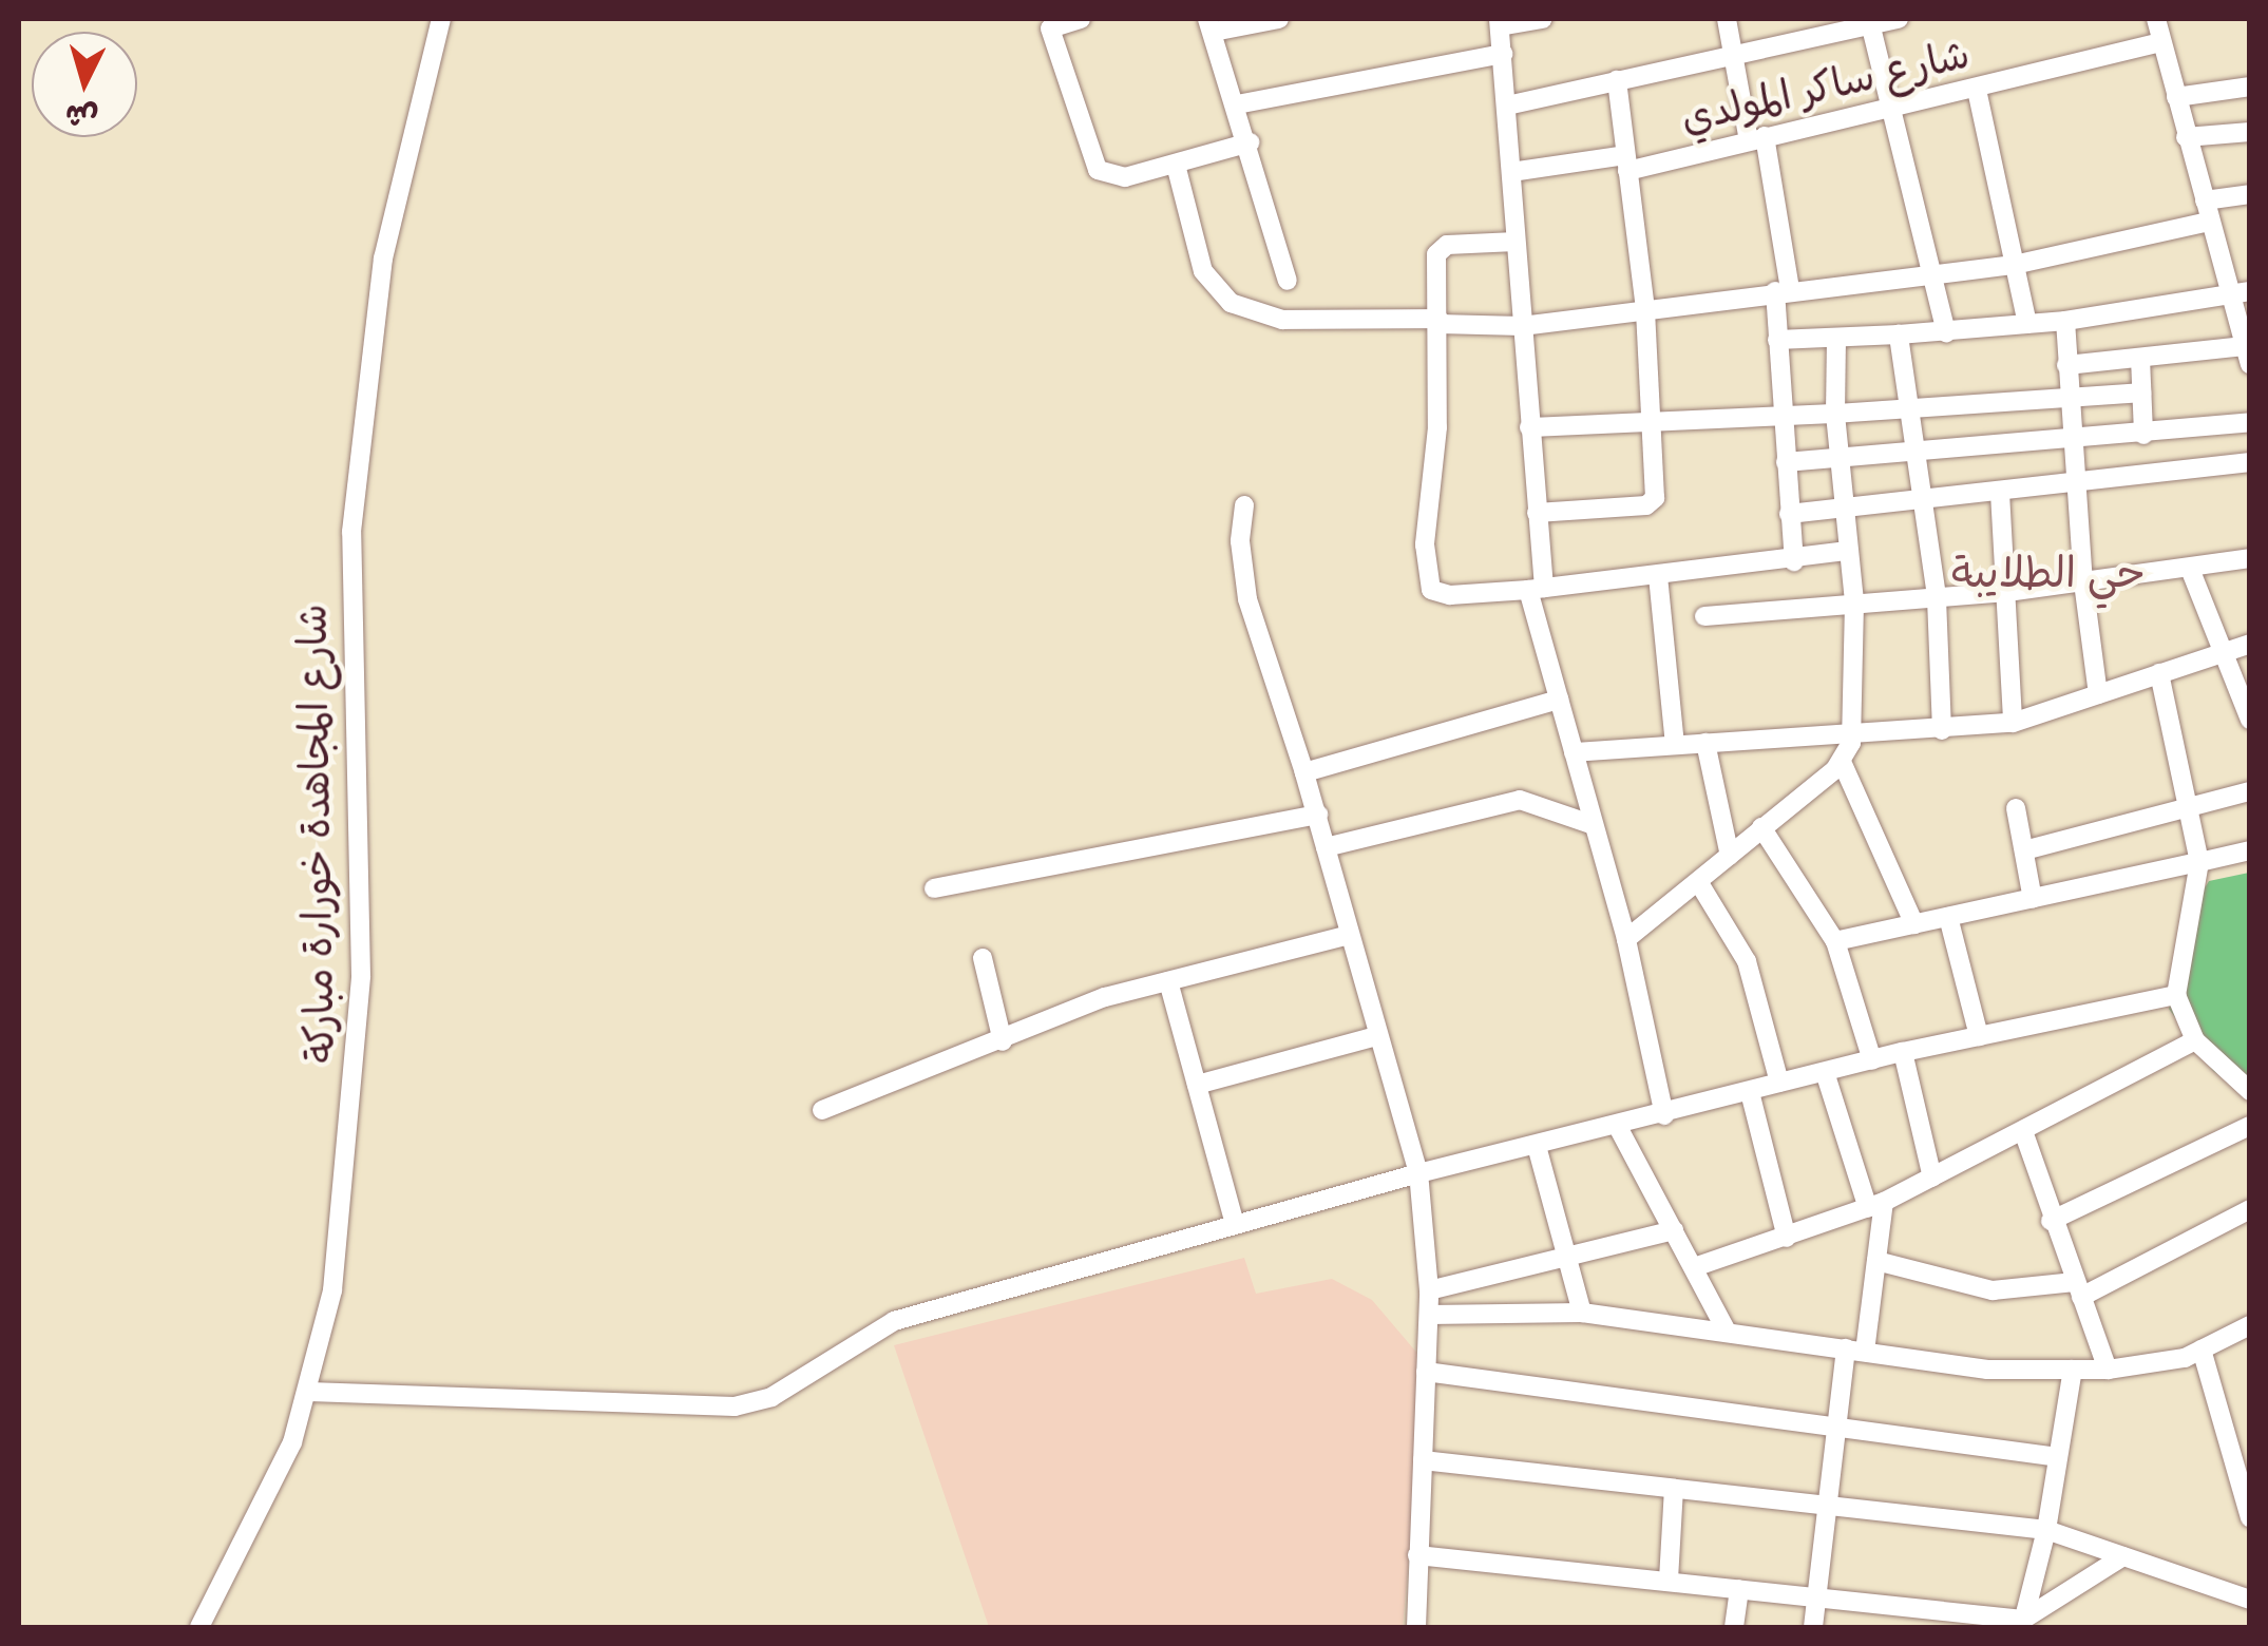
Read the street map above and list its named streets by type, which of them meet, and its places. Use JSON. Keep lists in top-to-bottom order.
{
  "streets": {
    "street": ["شارع ساكر المولدي", "شارع المجاهدة خورارة مباركة"]
  },
  "districts": ["حي الطلايبة"],
  "north": "bottom"
}
